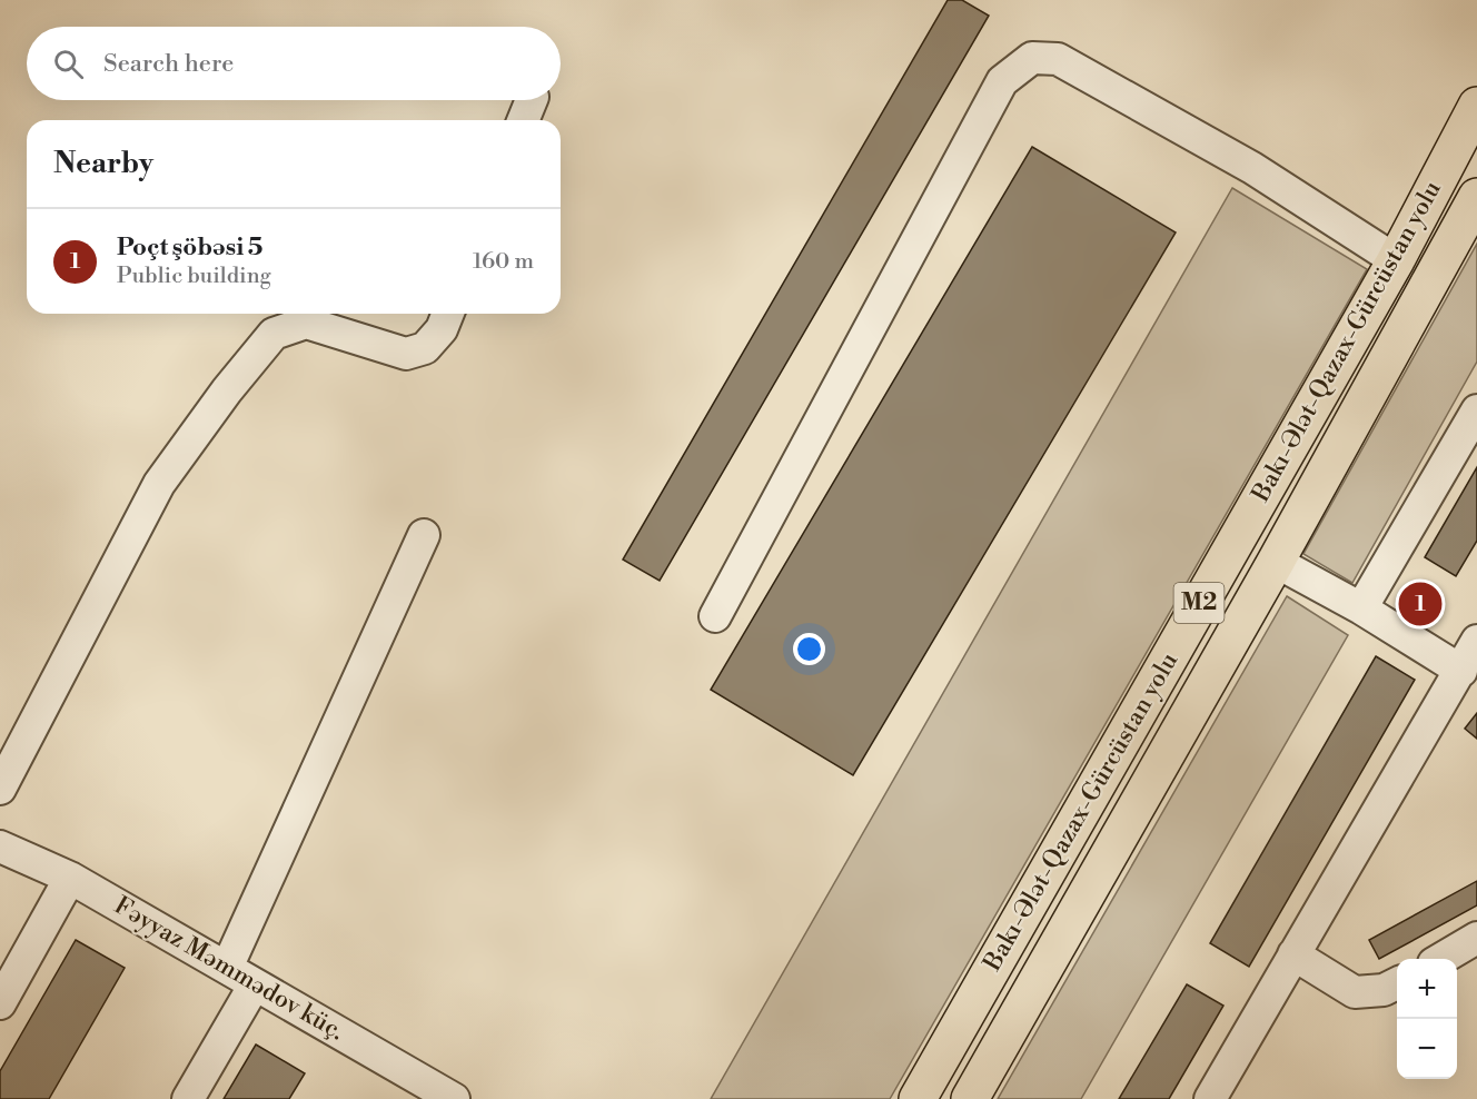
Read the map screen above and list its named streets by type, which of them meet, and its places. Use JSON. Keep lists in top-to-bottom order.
{
  "streets": {
    "highway": ["Bakı-Ələt-Qazax-Gürcüstan yolu", "M2"],
    "street": ["Fəyyaz Məmmədov küç."]
  },
  "page": {
    "search": "Search here",
    "heading": "Nearby",
    "list": [
      {
        "mark": "1",
        "name": "Poçt şöbəsi 5",
        "note": "Public building",
        "value": "160 m"
      }
    ],
    "pins": "1",
    "map_buttons": ["+", "−"]
  }
}
